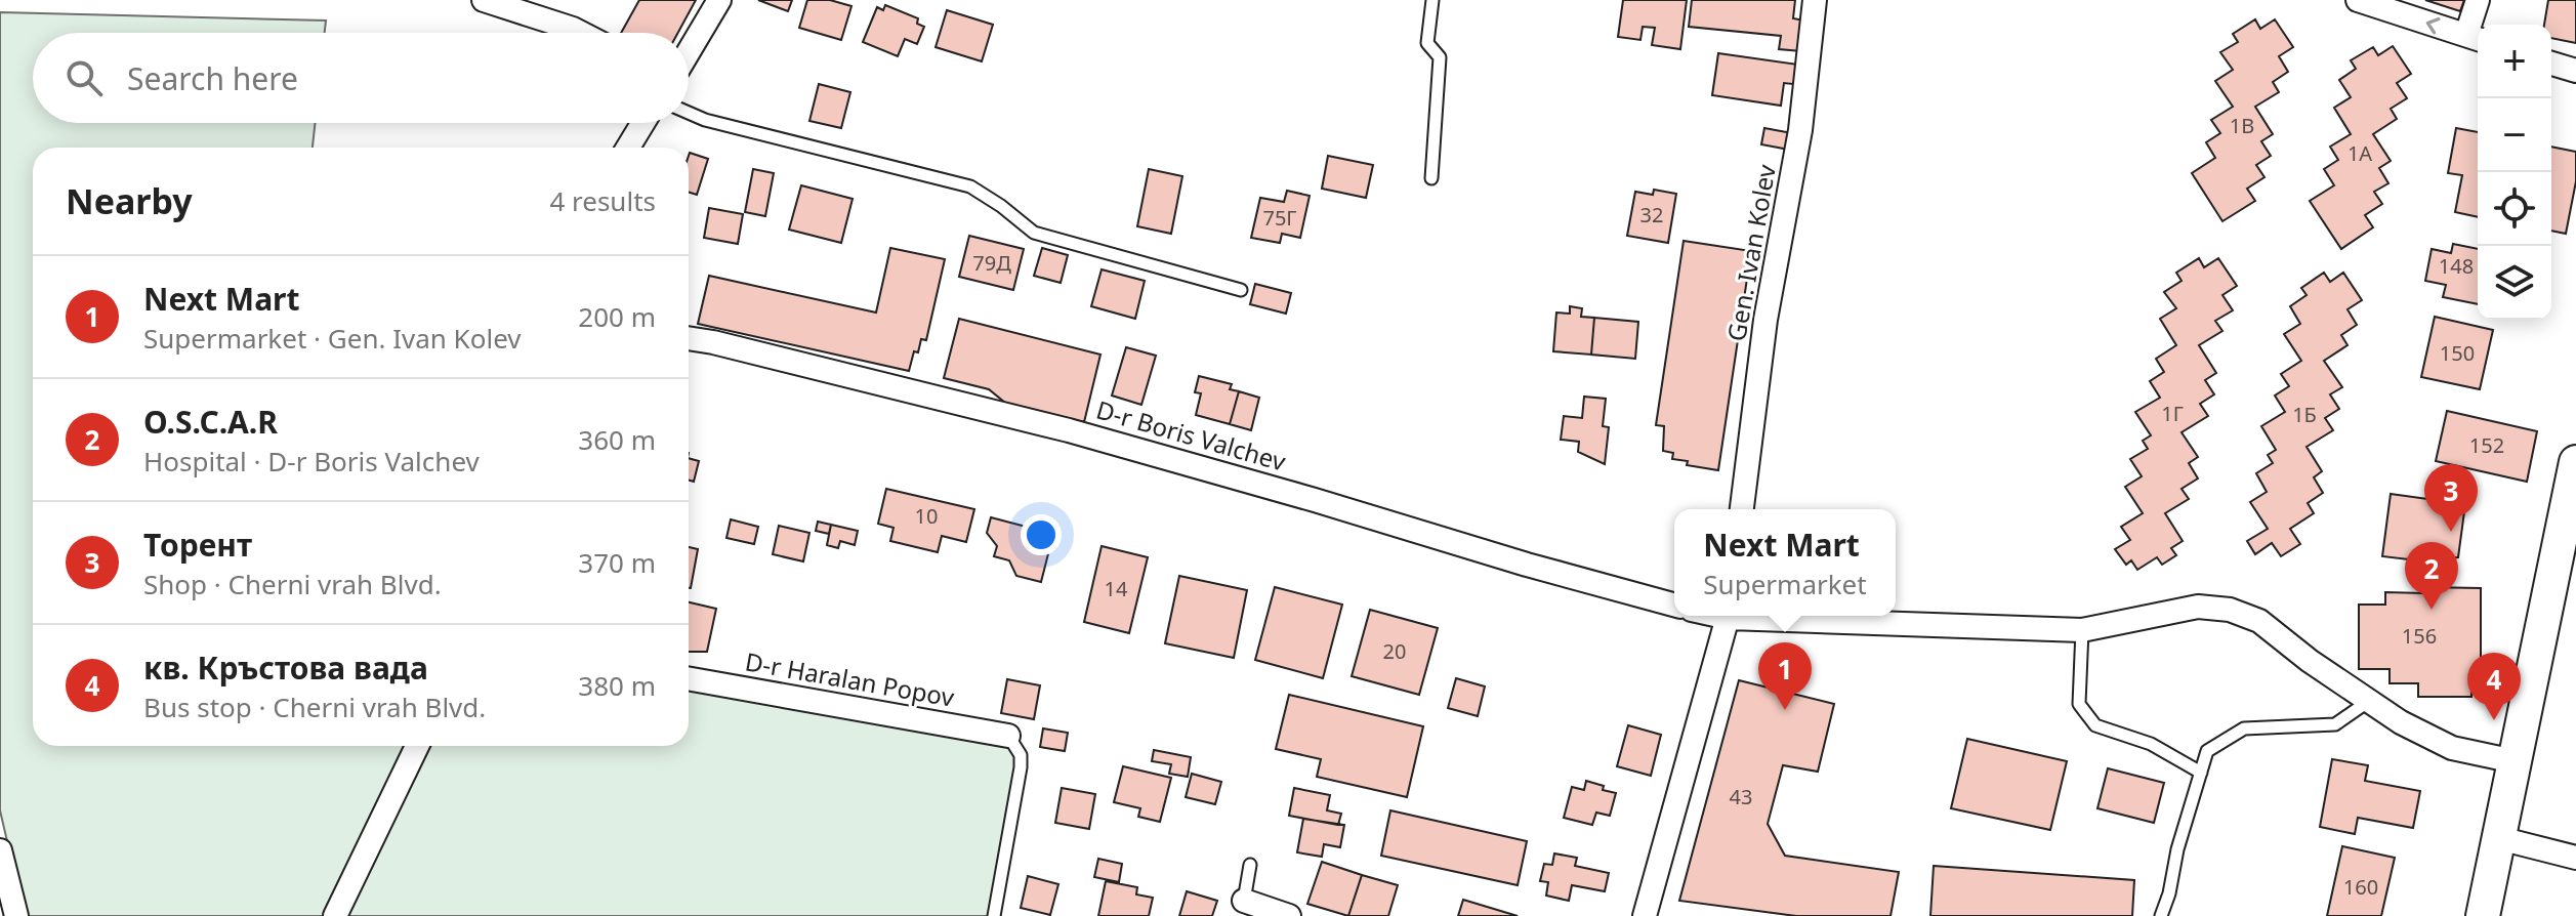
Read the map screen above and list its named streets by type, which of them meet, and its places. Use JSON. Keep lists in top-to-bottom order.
{
  "streets": {
    "street": ["Gen. Ivan Kolev", "D-r Boris Valchev", "D-r Haralan Popov"]
  },
  "house_numbers": [
    "1В",
    "1А",
    "32",
    "75Г",
    "79Д",
    "148",
    "150",
    "1Г",
    "1Б",
    "152",
    "10",
    "14",
    "156",
    "20",
    "43",
    "160"
  ],
  "page": {
    "map_buttons": ["+", "−"],
    "search": "Search here",
    "heading": ["Nearby", "4 results"],
    "list": [
      {
        "mark": "1",
        "name": "Next Mart",
        "note": "Supermarket · Gen. Ivan Kolev",
        "value": "200 m"
      },
      {
        "mark": "2",
        "name": "O.S.C.A.R",
        "note": "Hospital · D-r Boris Valchev",
        "value": "360 m"
      },
      {
        "mark": "3",
        "name": "Торент",
        "note": "Shop · Cherni vrah Blvd.",
        "value": "370 m"
      },
      {
        "mark": "4",
        "name": "кв. Кръстова вада",
        "note": "Bus stop · Cherni vrah Blvd.",
        "value": "380 m"
      }
    ],
    "pins": [
      "3",
      "2",
      "1",
      "4"
    ],
    "popup": ["Next Mart", "Supermarket"]
  }
}
